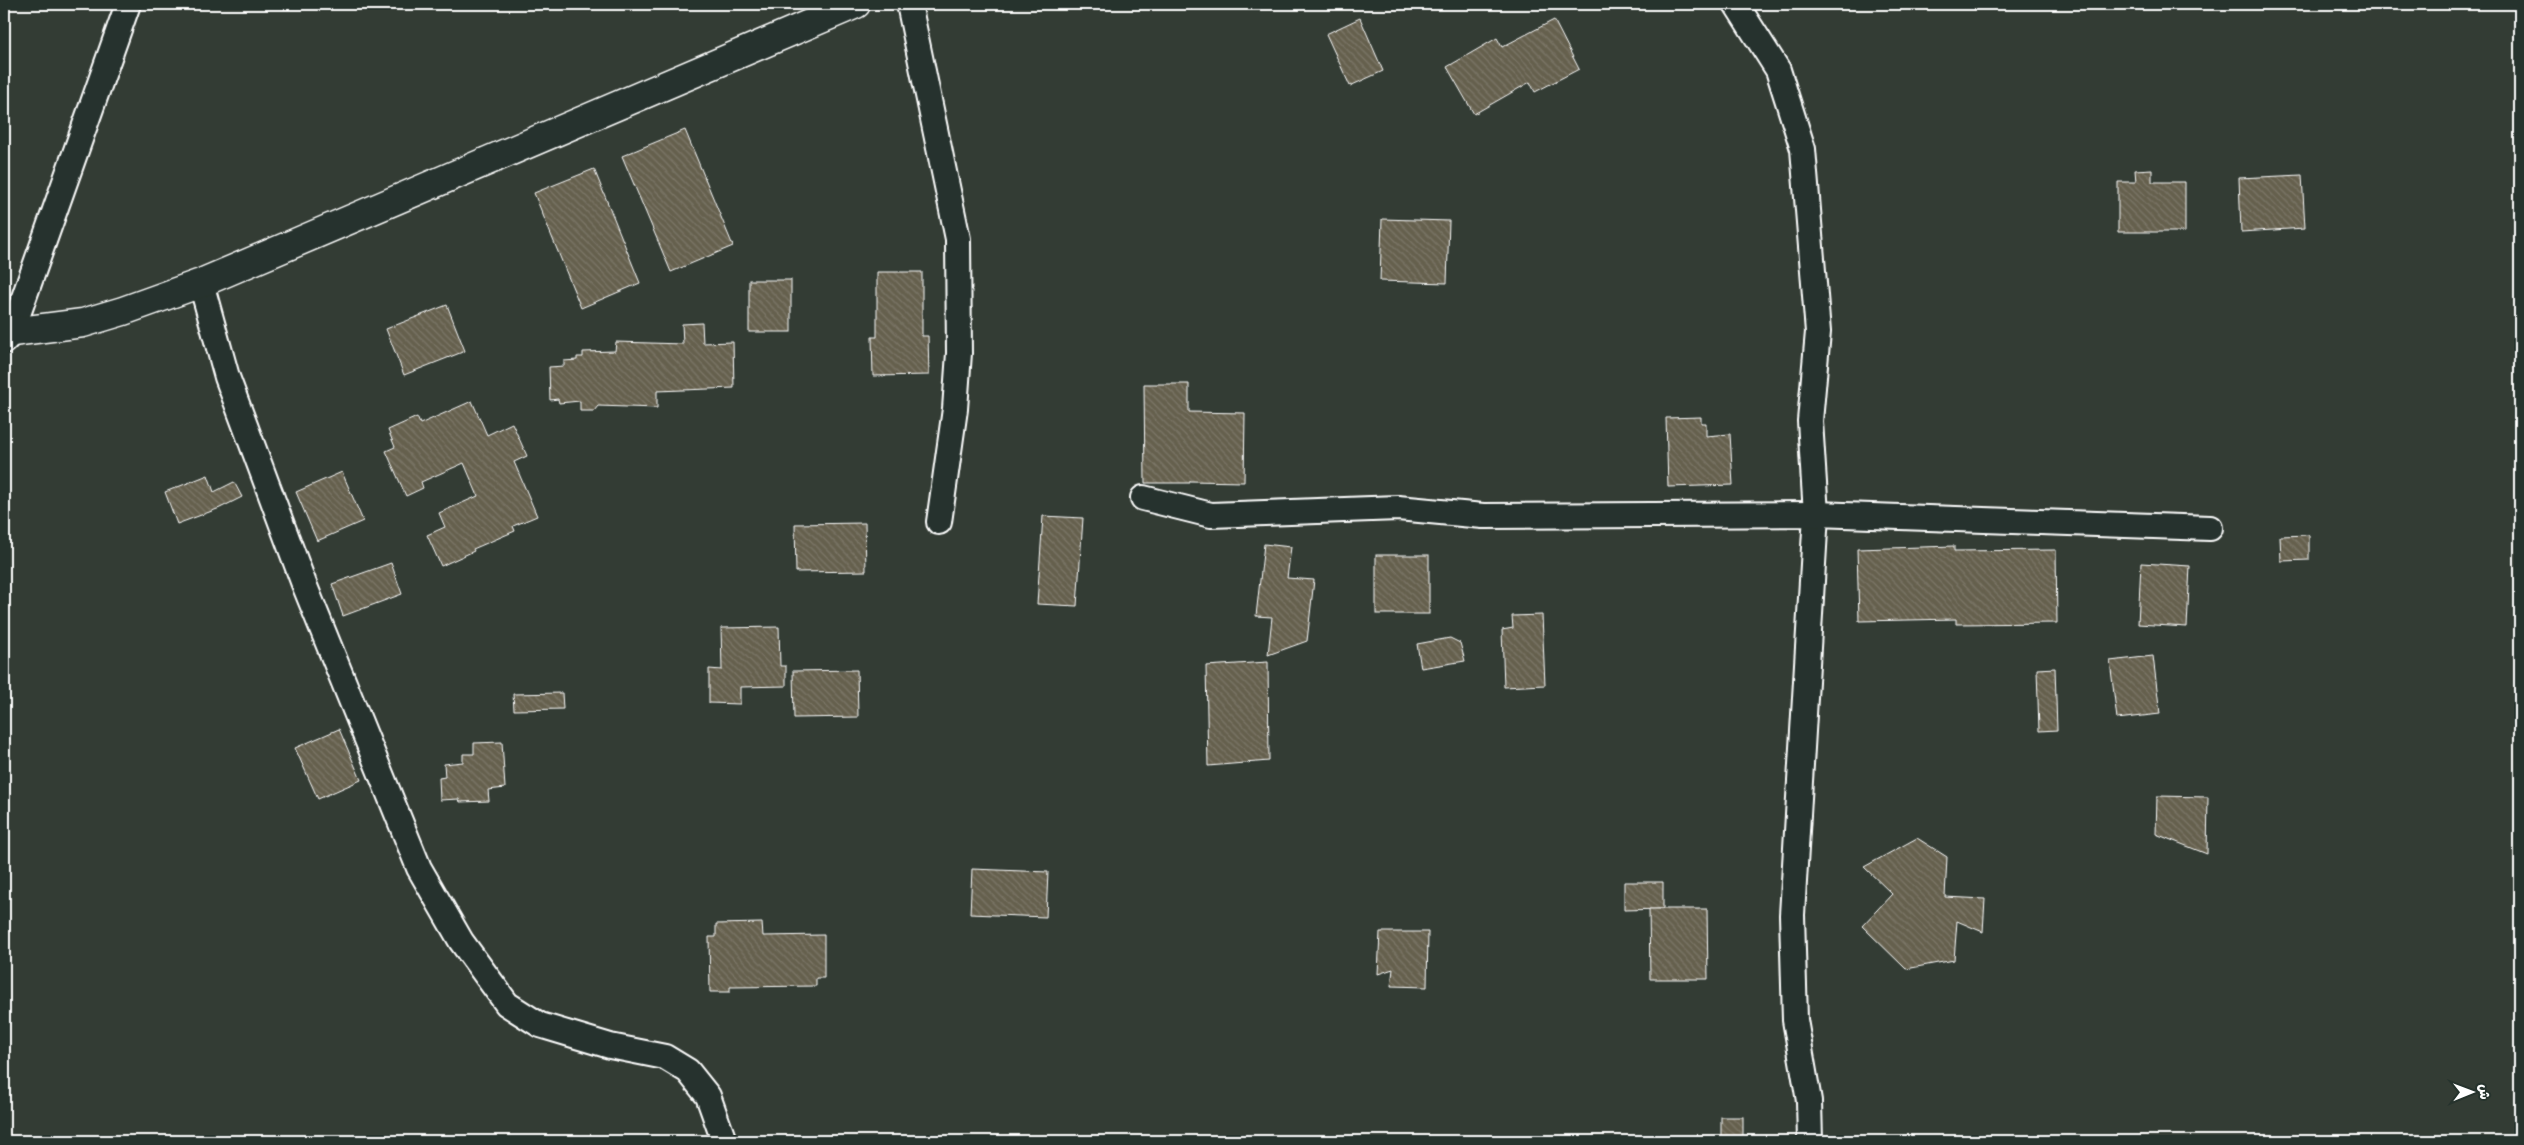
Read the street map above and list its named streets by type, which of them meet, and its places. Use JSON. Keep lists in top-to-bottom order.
{
  "north": "right"
}
